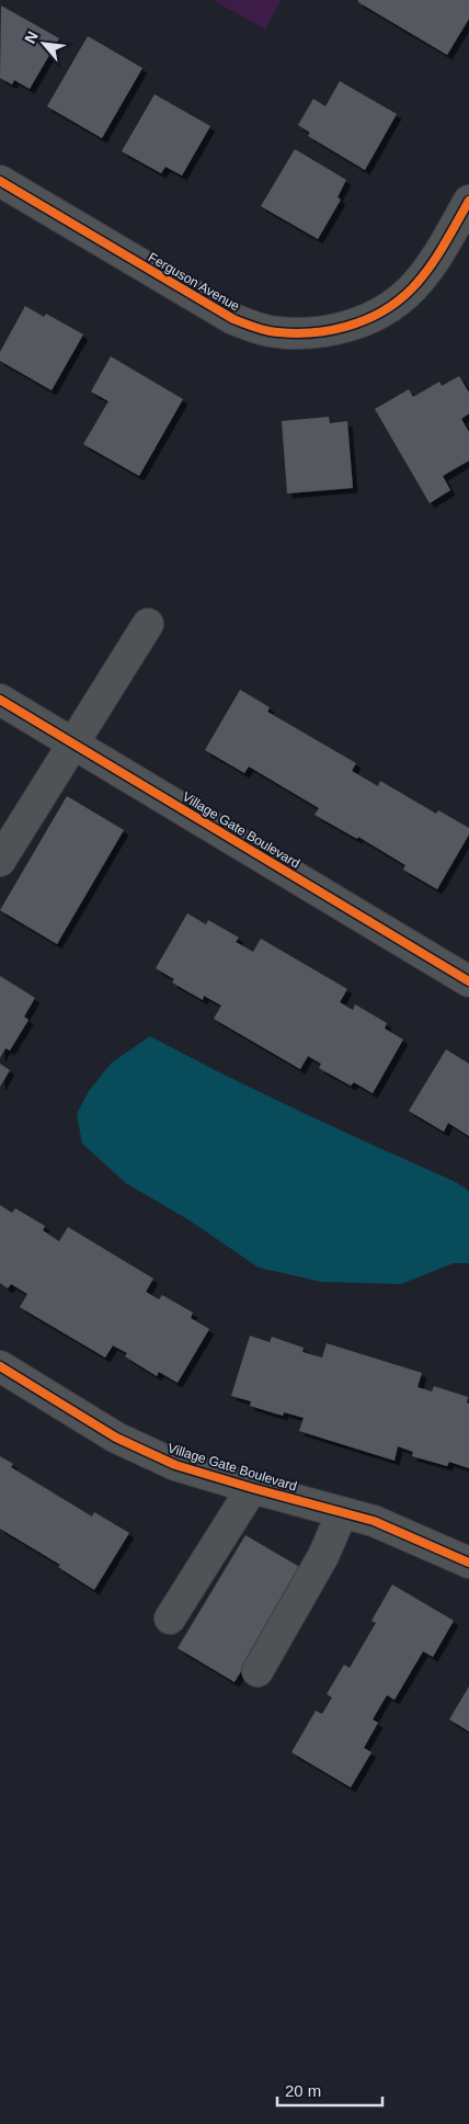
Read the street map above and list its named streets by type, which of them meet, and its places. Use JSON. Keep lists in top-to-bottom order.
{
  "streets": {
    "street": ["Ferguson Avenue", "Village Gate Boulevard"]
  },
  "scale_bar": "20 m",
  "north": "top left"
}
